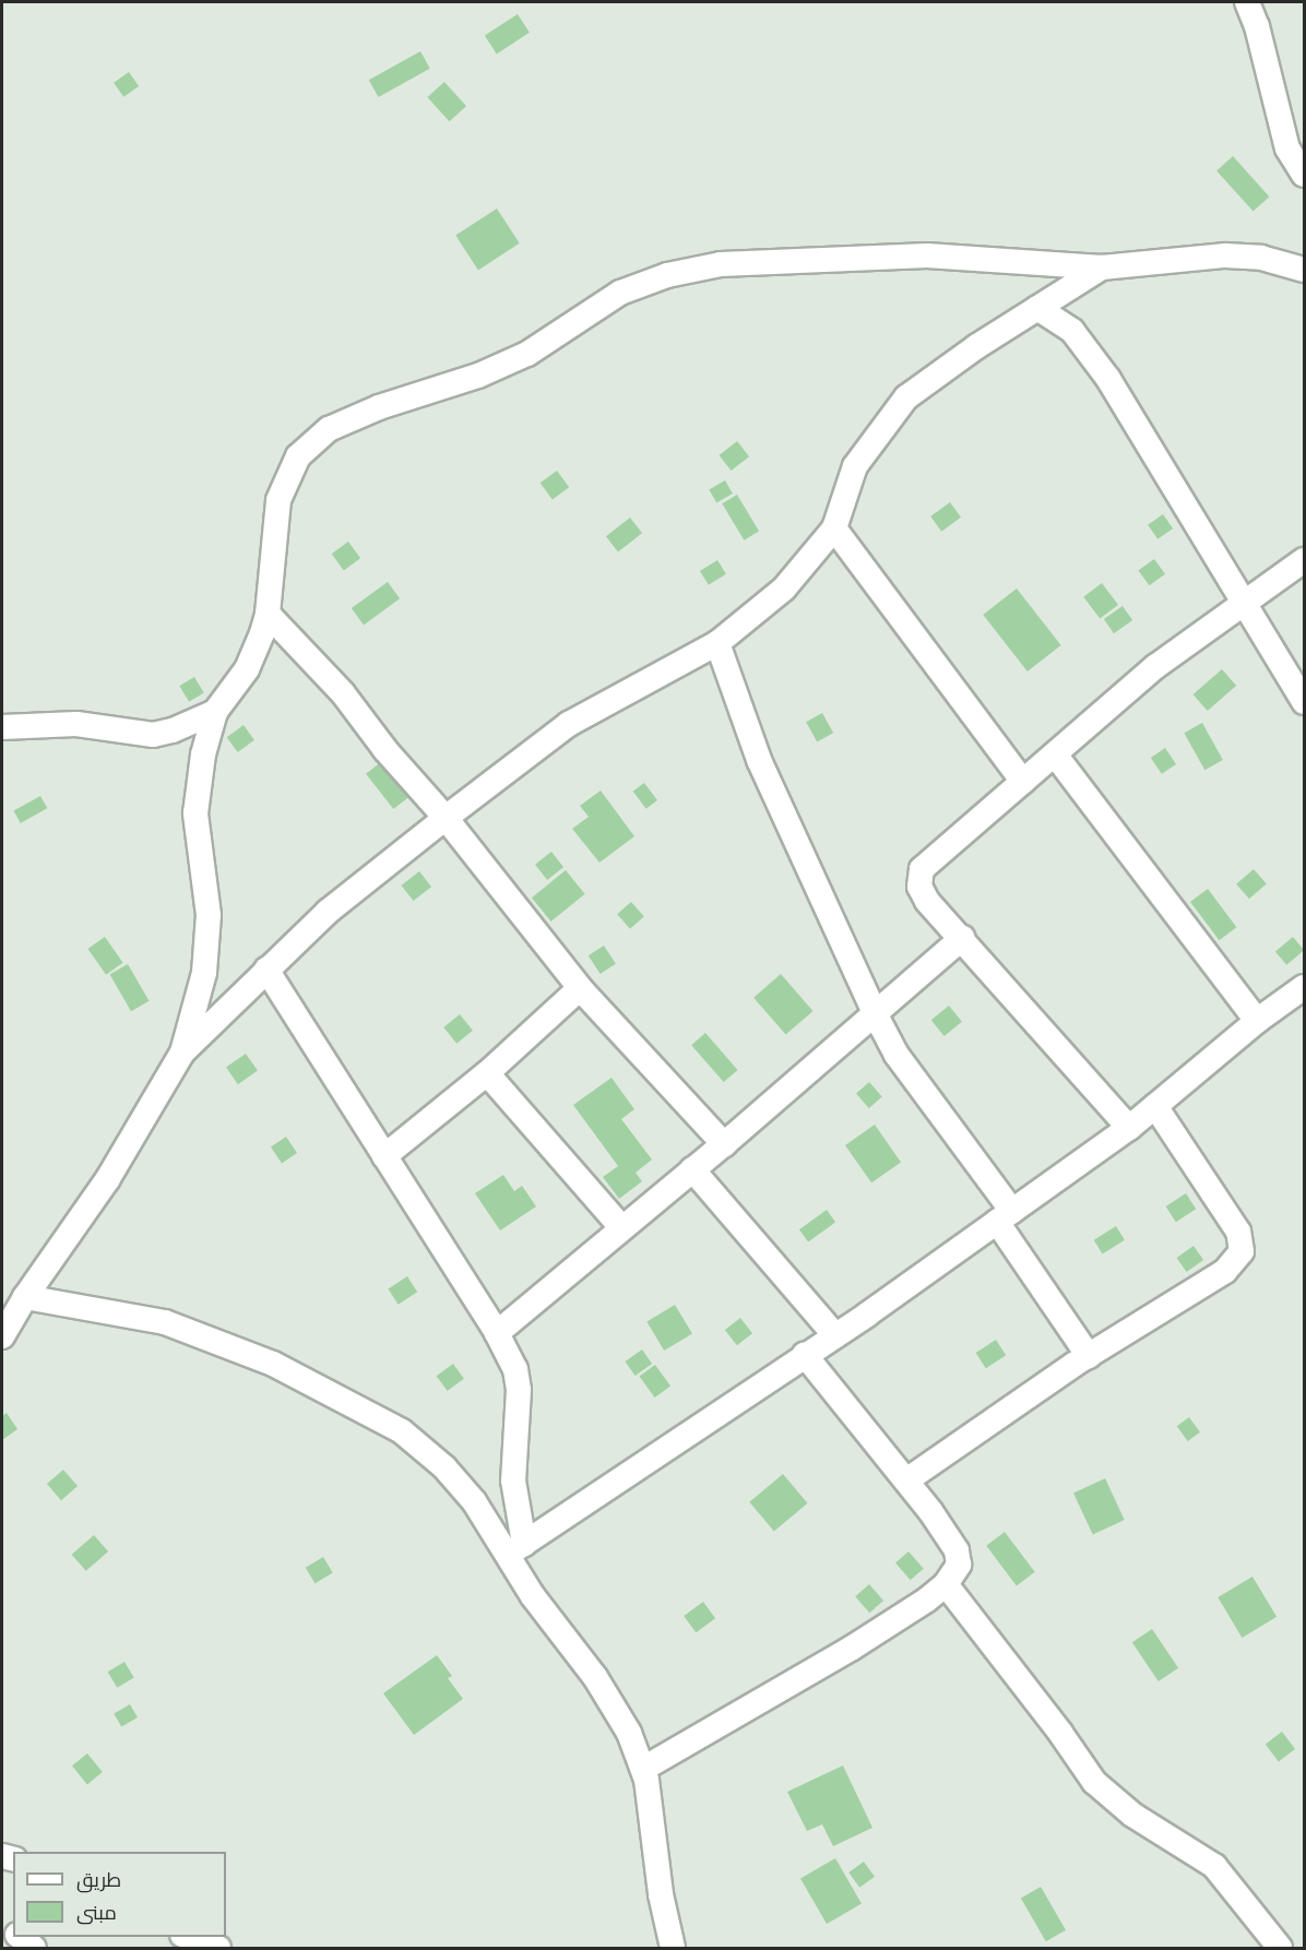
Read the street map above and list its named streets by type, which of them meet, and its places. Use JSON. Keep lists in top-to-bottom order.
{
  "legend": ["طريق", "مبنى"]
}
